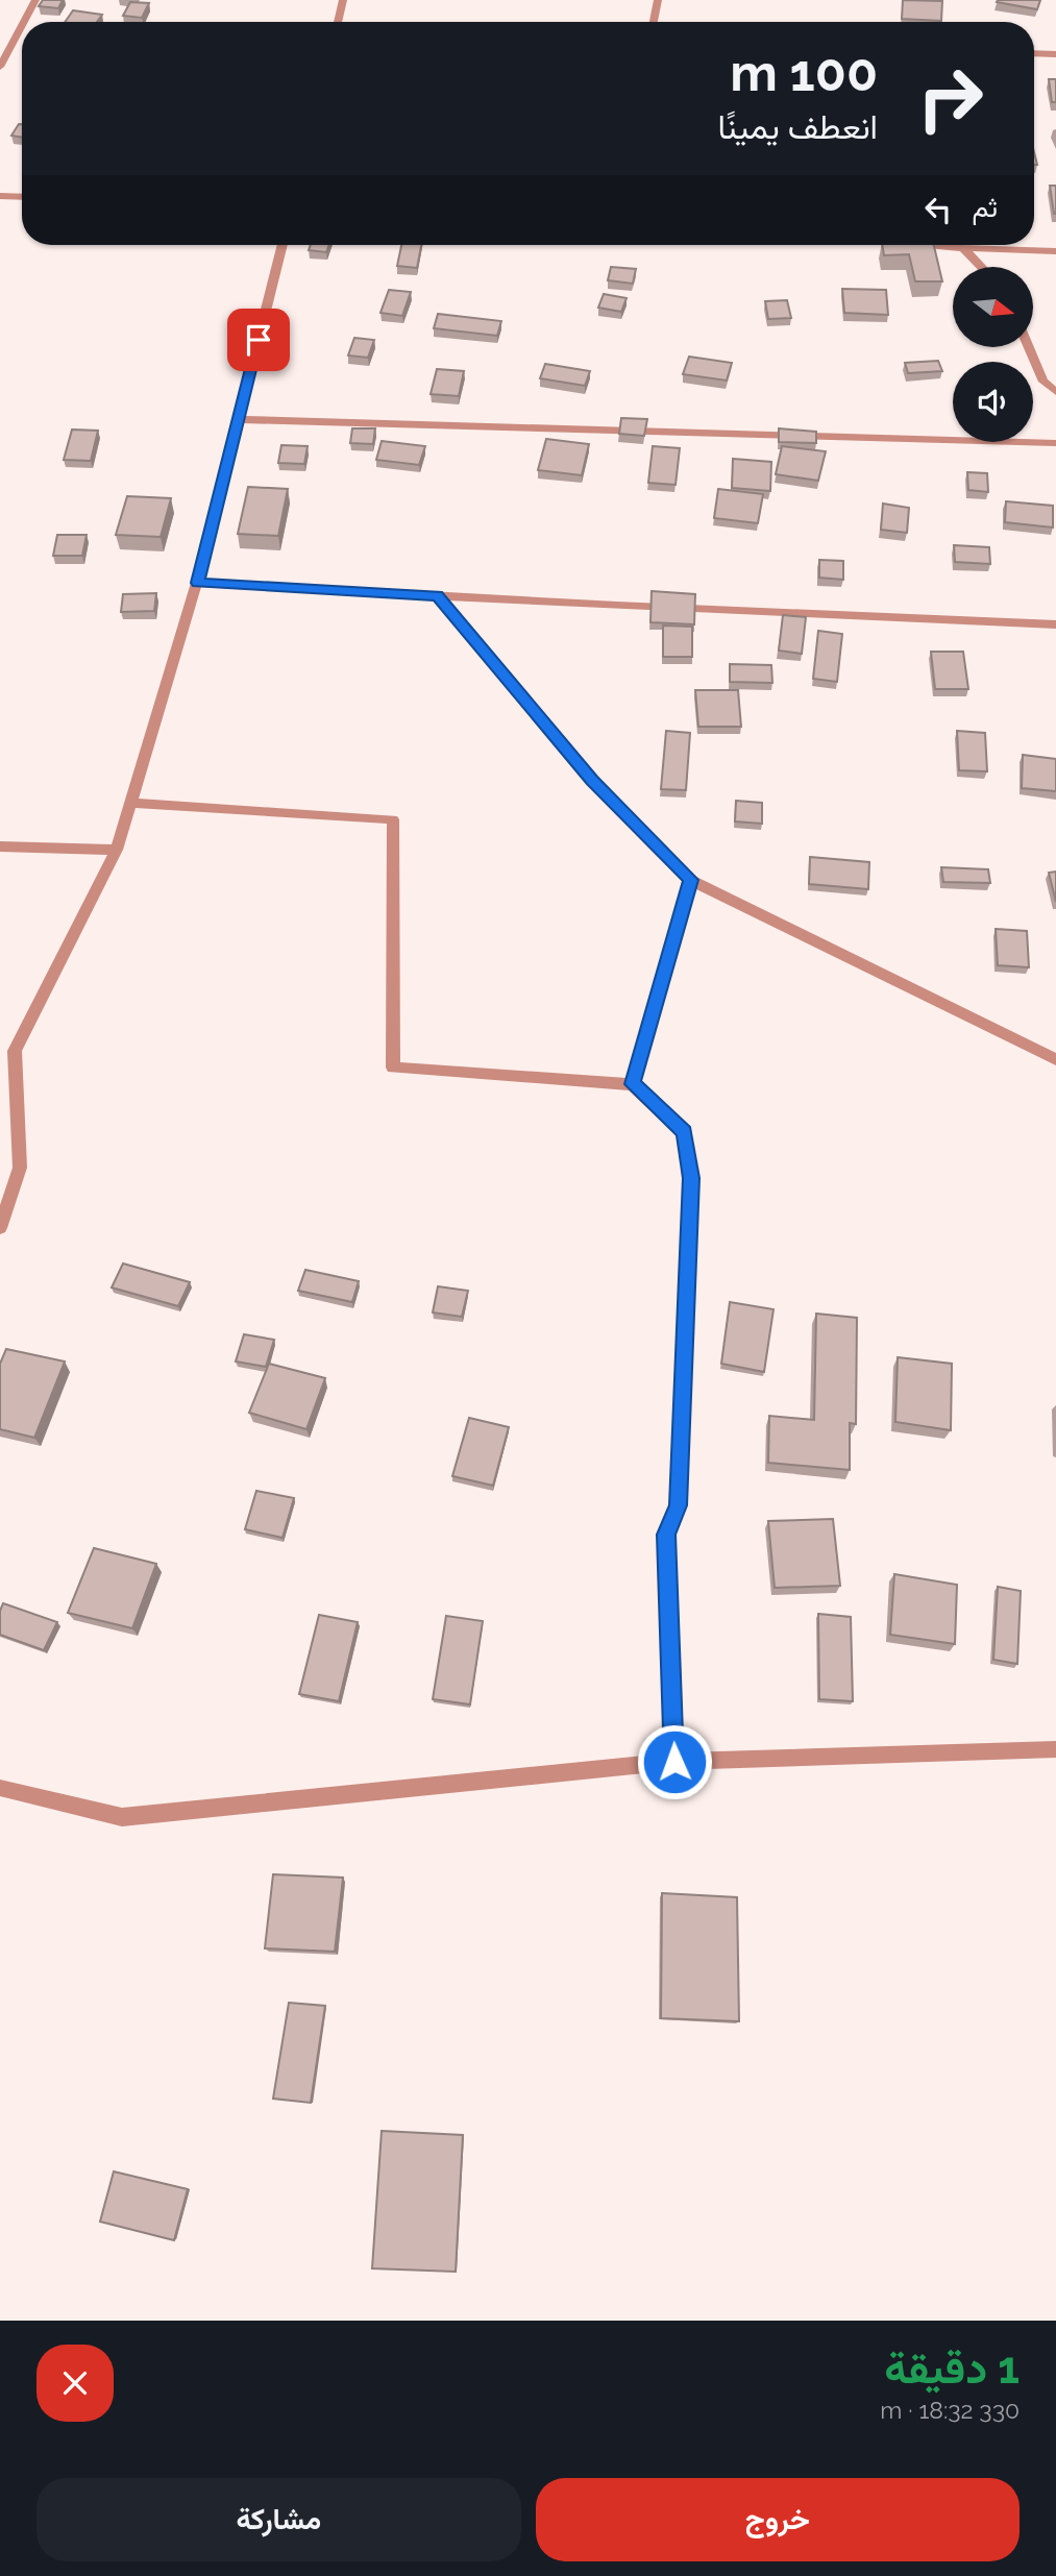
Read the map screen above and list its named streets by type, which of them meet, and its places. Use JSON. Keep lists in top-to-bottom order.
{
  "north": "right",
  "page": {
    "turn": ["100 m", "انعطف يمينًا"],
    "then": "ثم",
    "heading": ["1 دقيقة", "330 m · 18:32"],
    "buttons": ["خروج", "مشاركة"]
  }
}
